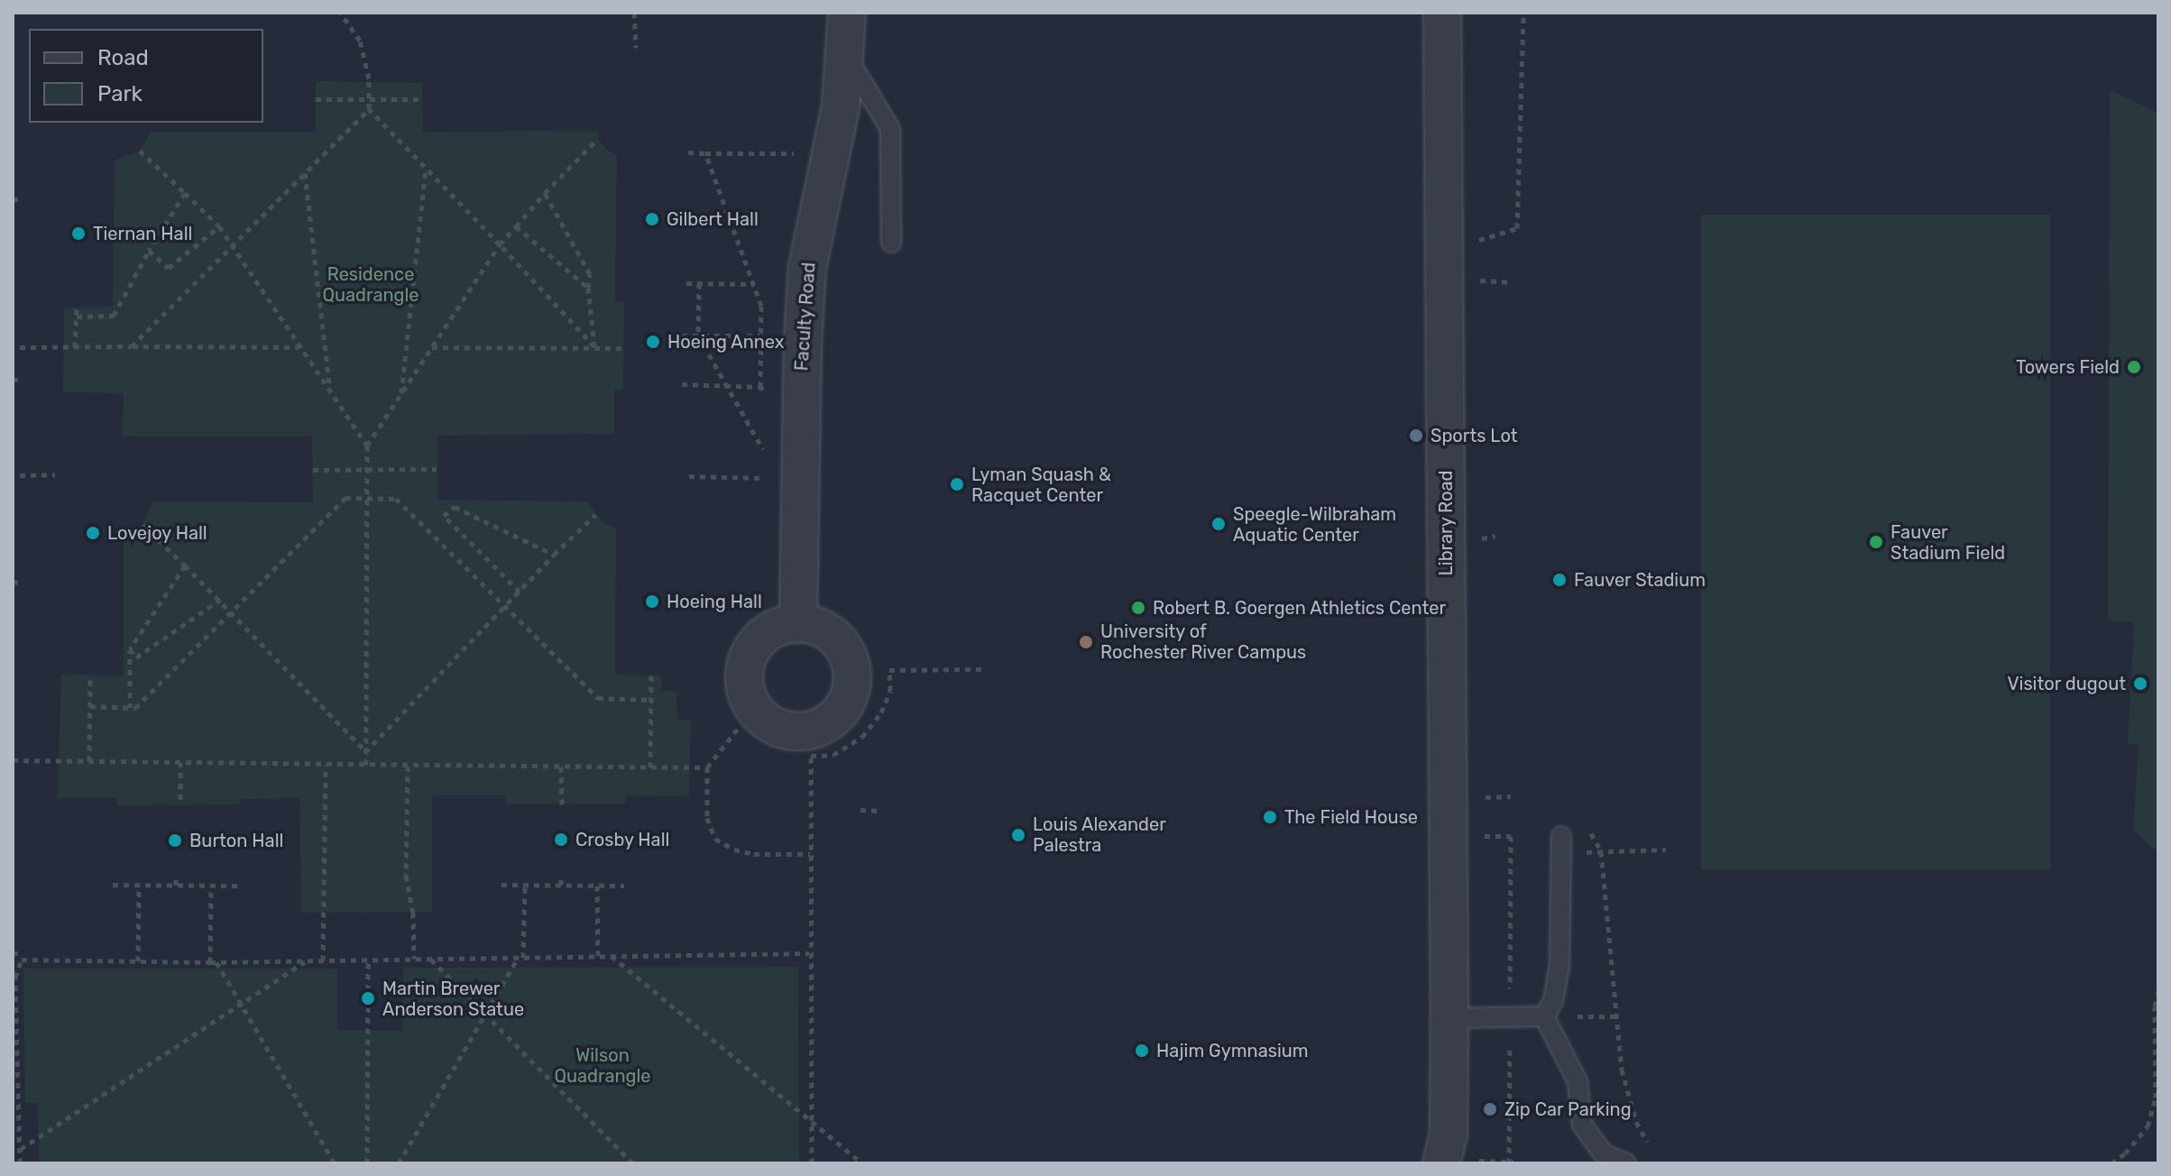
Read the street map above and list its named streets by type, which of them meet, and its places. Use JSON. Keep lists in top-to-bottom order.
{
  "streets": {
    "street": ["Faculty Road", "Library Road"]
  },
  "parks": ["Residence Quadrangle", "Wilson Quadrangle"],
  "places": [
    "Gilbert Hall",
    "Tiernan Hall",
    "Hoeing Annex",
    "Towers Field",
    "Sports Lot",
    "Lyman Squash & Racquet Center",
    "Speegle-Wilbraham Aquatic Center",
    "Lovejoy Hall",
    "Fauver Stadium Field",
    "Fauver Stadium",
    "Hoeing Hall",
    "Robert B. Goergen Athletics Center",
    "University of Rochester River Campus",
    "Visitor dugout",
    "The Field House",
    "Louis Alexander Palestra",
    "Crosby Hall",
    "Burton Hall",
    "Martin Brewer Anderson Statue",
    "Hajim Gymnasium",
    "Zip Car Parking"
  ],
  "legend": ["Road", "Park"]
}
